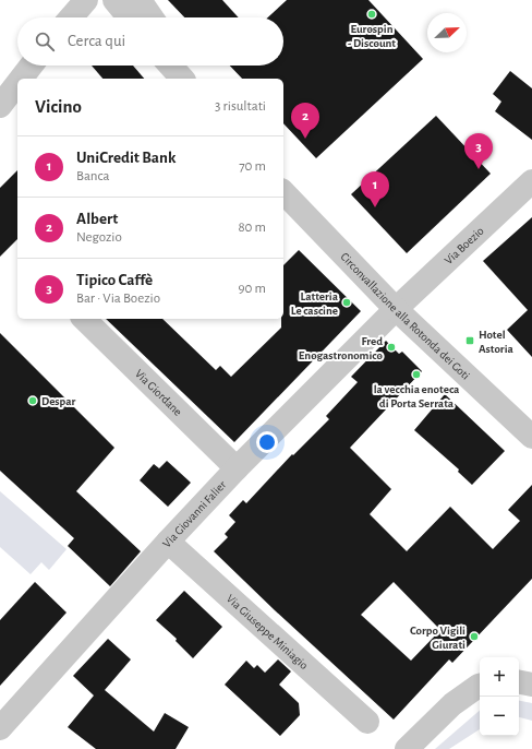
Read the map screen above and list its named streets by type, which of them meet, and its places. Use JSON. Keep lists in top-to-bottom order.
{
  "streets": {
    "street": [
      "Via Boezio",
      "Circonvallazione alla Rotonda dei Goti",
      "Via Giordane",
      "Via Giovanni Falier",
      "Via Giuseppe Miniagio"
    ]
  },
  "crossings": [
    ["Via Boezio", "Circonvallazione alla Rotonda dei Goti"],
    ["Via Boezio", "Via Giovanni Falier"],
    ["Circonvallazione alla Rotonda dei Goti", "Via Giovanni Falier"],
    ["Via Giordane", "Via Giovanni Falier"],
    ["Via Giovanni Falier", "Via Giuseppe Miniagio"]
  ],
  "places": {
    "other": [
      "Eurospin - Discount",
      "Latteria Le cascine",
      "Fred Enogastronomico",
      "la vecchia enoteca di Porta Serrata",
      "Despar",
      "Corpo Vigili Giurati"
    ],
    "transit": ["Hotel Astoria"]
  },
  "north": "top right",
  "page": {
    "search": "Cerca qui",
    "heading": ["Vicino", "3 risultati"],
    "pins": ["2", "3", "1"],
    "list": [
      {
        "mark": "1",
        "name": "UniCredit Bank",
        "note": "Banca",
        "value": "70 m"
      },
      {
        "mark": "2",
        "name": "Albert",
        "note": "Negozio",
        "value": "80 m"
      },
      {
        "mark": "3",
        "name": "Tipico Caffè",
        "note": "Bar · Via Boezio",
        "value": "90 m"
      }
    ],
    "map_buttons": ["+", "−"]
  }
}
